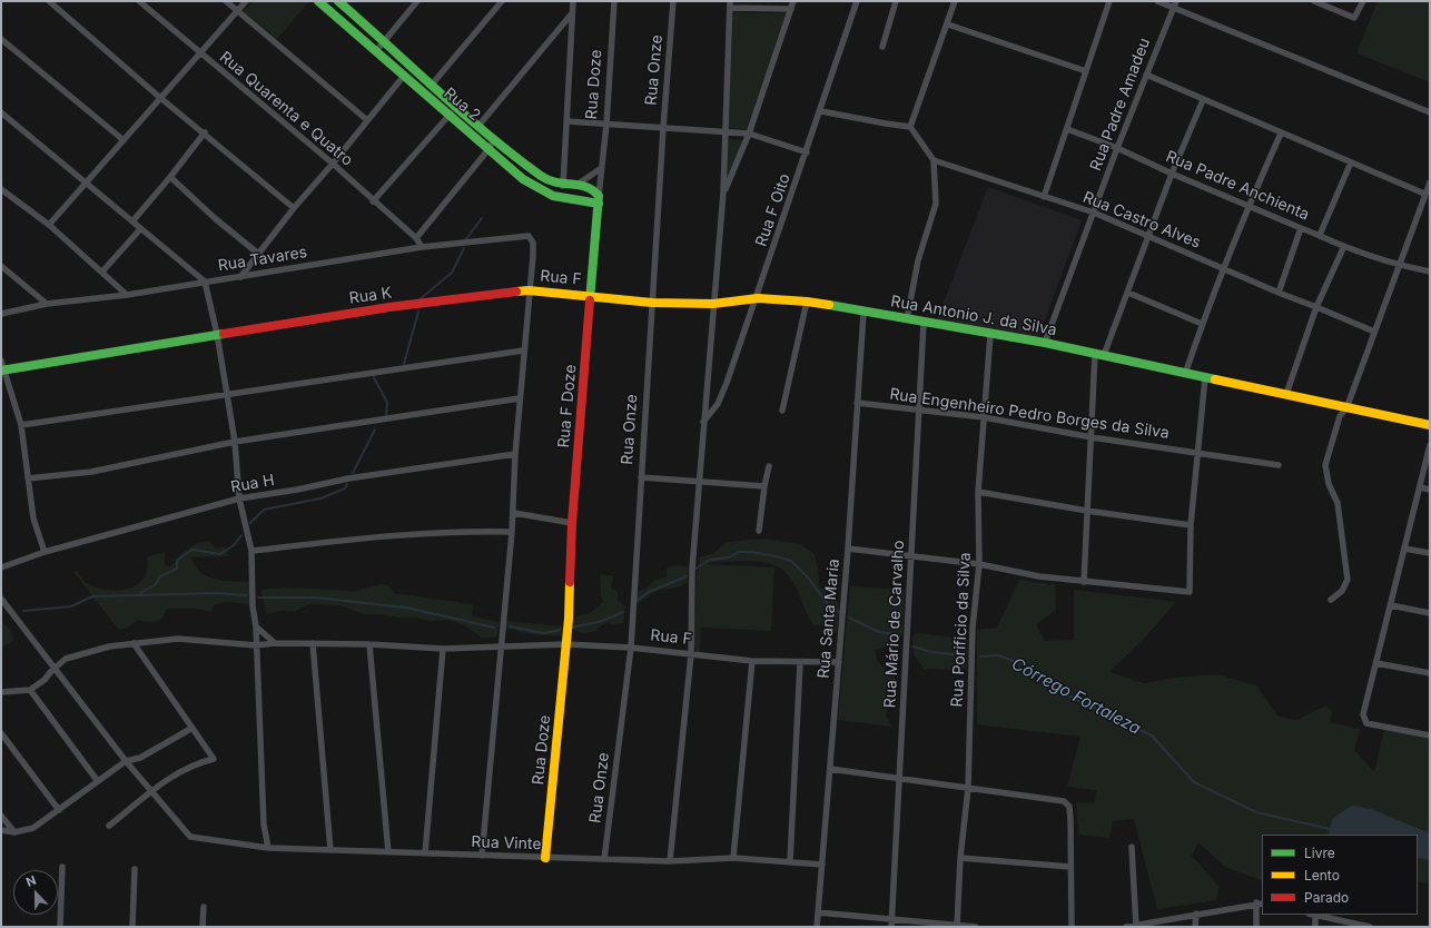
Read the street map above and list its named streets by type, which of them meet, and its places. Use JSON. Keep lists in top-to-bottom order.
{
  "streets": {
    "street": [
      "Rua Onze",
      "Rua Doze",
      "Rua 2",
      "Rua Padre Amadeu",
      "Rua Quarenta e Quatro",
      "Rua Padre Anchienta",
      "Rua F Oito",
      "Rua Castro Alves",
      "Rua Tavares",
      "Rua F",
      "Rua K",
      "Rua Antonio J. da Silva",
      "Rua F Doze",
      "Rua Engenheiro Pedro Borges da Silva",
      "Rua H",
      "Rua Santa Maria",
      "Rua Mário de Carvalho",
      "Rua Porificio da Silva",
      "Rua Vinte"
    ]
  },
  "crossings": [
    ["Rua Onze", "Rua F"],
    ["Rua Onze", "Rua Antonio J. da Silva"],
    ["Rua Onze", "Rua Vinte"],
    ["Rua Doze", "Rua 2"],
    ["Rua Doze", "Rua F"],
    ["Rua Doze", "Rua F Doze"],
    ["Rua Doze", "Rua Vinte"],
    ["Rua 2", "Rua F Doze"],
    ["Rua Padre Amadeu", "Rua Padre Anchienta"],
    ["Rua Padre Amadeu", "Rua Castro Alves"],
    ["Rua Padre Amadeu", "Rua Antonio J. da Silva"],
    ["Rua Quarenta e Quatro", "Rua Tavares"],
    ["Rua F Oito", "Rua Antonio J. da Silva"],
    ["Rua Tavares", "Rua F"],
    ["Rua Tavares", "Rua K"],
    ["Rua F", "Rua K"],
    ["Rua F", "Rua Antonio J. da Silva"],
    ["Rua F", "Rua F Doze"],
    ["Rua F", "Rua Santa Maria"],
    ["Rua Antonio J. da Silva", "Rua F Doze"],
    ["Rua Antonio J. da Silva", "Rua Santa Maria"],
    ["Rua Antonio J. da Silva", "Rua Mário de Carvalho"],
    ["Rua Antonio J. da Silva", "Rua Porificio da Silva"],
    ["Rua Engenheiro Pedro Borges da Silva", "Rua Santa Maria"],
    ["Rua Engenheiro Pedro Borges da Silva", "Rua Mário de Carvalho"],
    ["Rua Engenheiro Pedro Borges da Silva", "Rua Porificio da Silva"],
    ["Rua Santa Maria", "Rua Vinte"]
  ],
  "water": ["Córrego Fortaleza"],
  "legend": ["Livre", "Lento", "Parado"],
  "north": "top"
}
